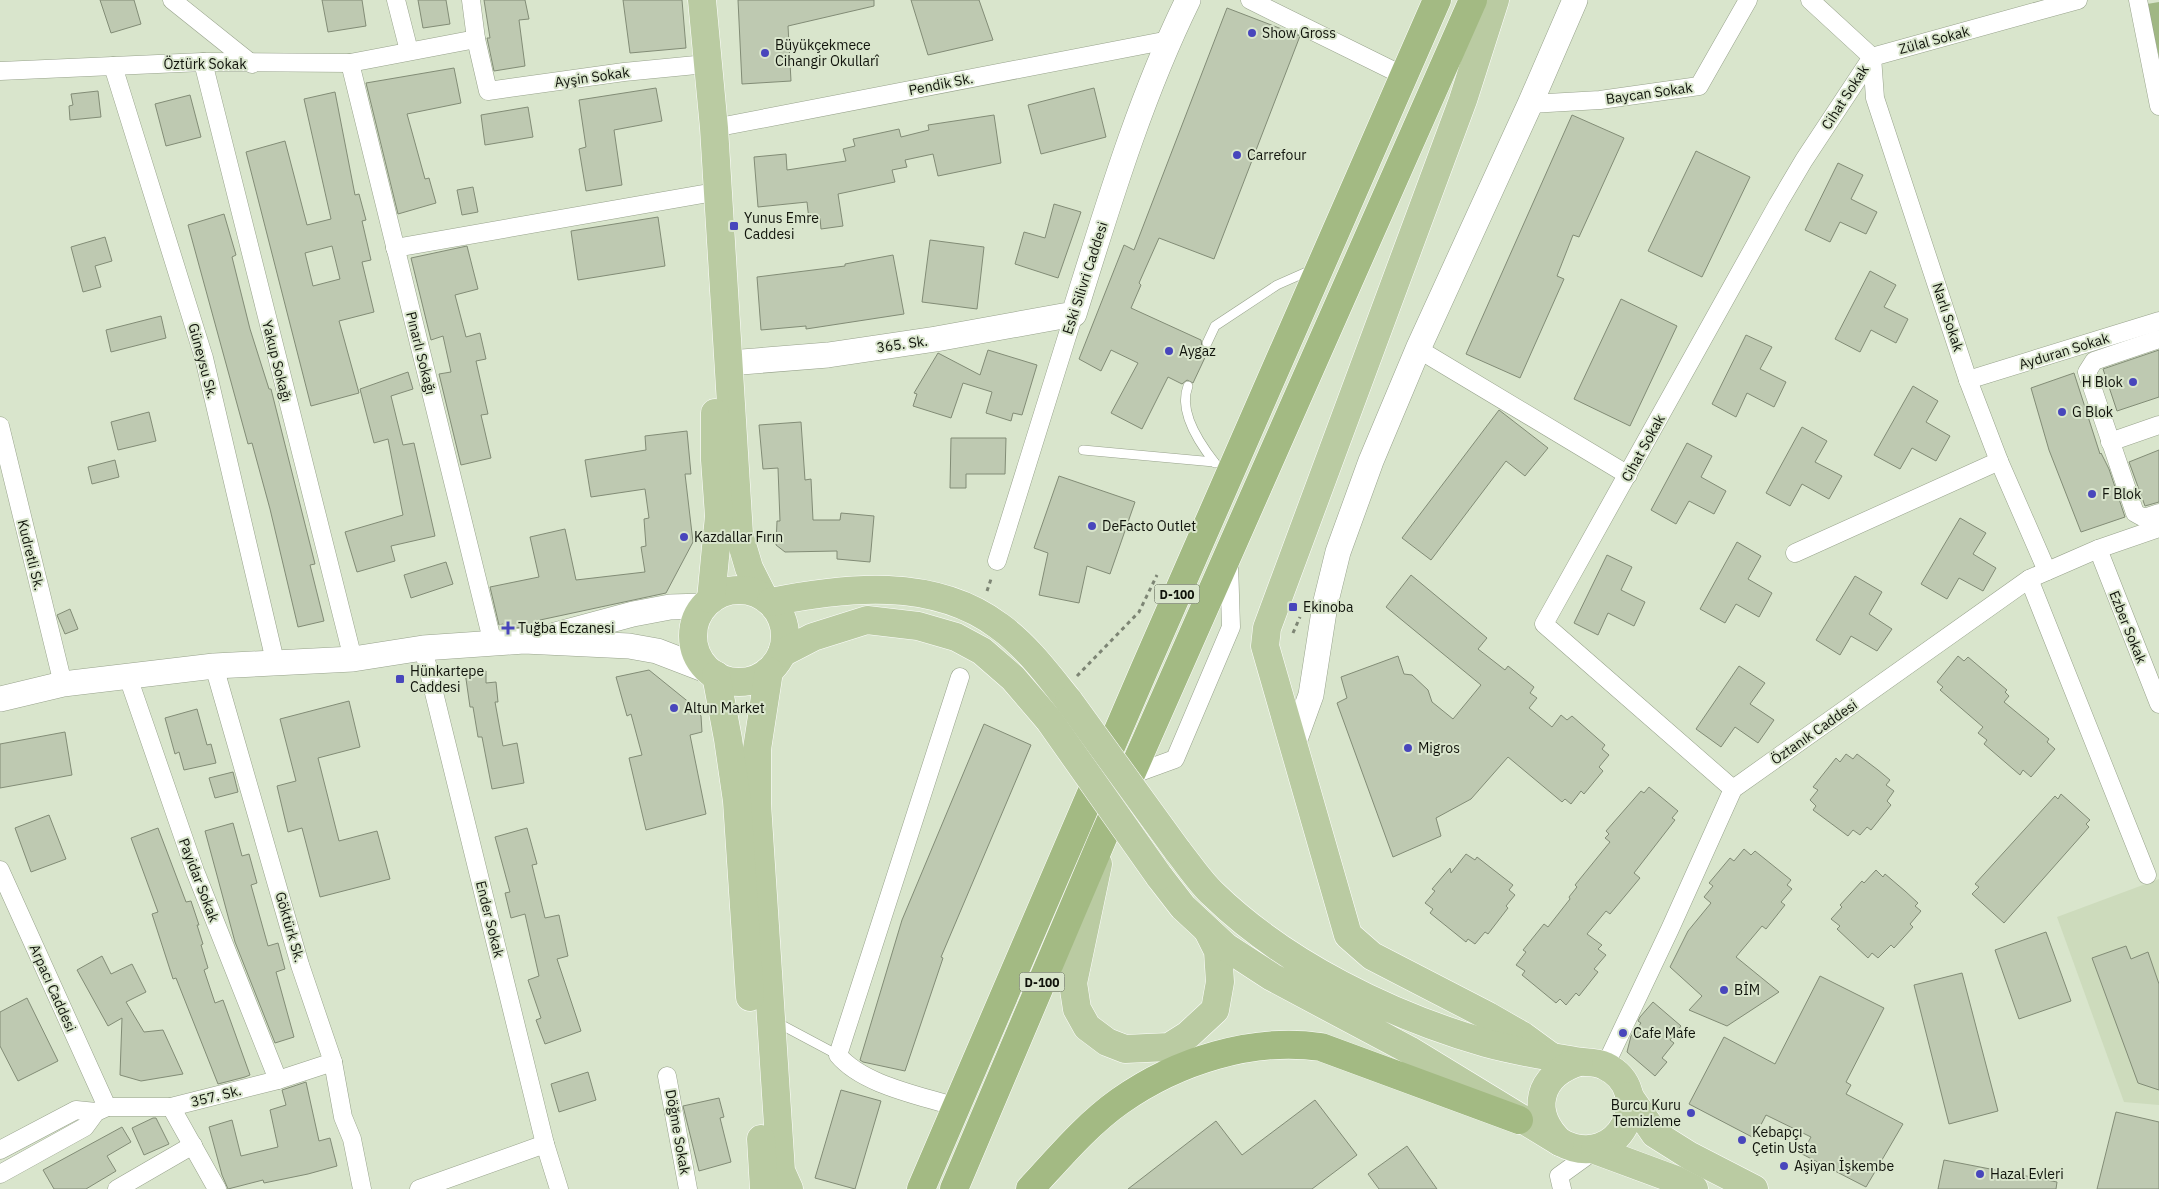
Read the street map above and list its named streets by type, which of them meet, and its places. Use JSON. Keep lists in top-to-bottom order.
{
  "streets": {
    "highway": ["D-100"],
    "main road": ["Eski Silivri Caddesi", "365. Sk."],
    "street": [
      "Zülal Sokak",
      "Öztürk Sokak",
      "Ayşin Sokak",
      "Pendik Sk.",
      "Baycan Sokak",
      "Cihat Sokak",
      "Narlı Sokak",
      "Ayduran Sokak",
      "Pınarlı Sokağı",
      "Güneysu Sk.",
      "Yakup Sokağı",
      "Kudretli Sk.",
      "Ezber Sokak",
      "Öztanık Caddesi",
      "Payidar Sokak",
      "Ender Sokak",
      "Göktürk Sk.",
      "Arpacı Caddesi",
      "357. Sk.",
      "Döğme Sokak"
    ]
  },
  "crossings": [
    ["Zülal Sokak", "Cihat Sokak"],
    ["Zülal Sokak", "Narlı Sokak"],
    ["Öztürk Sokak", "Ayşin Sokak"],
    ["Öztürk Sokak", "Pınarlı Sokağı"],
    ["Öztürk Sokak", "Güneysu Sk."],
    ["Öztürk Sokak", "Yakup Sokağı"],
    ["Pendik Sk.", "Eski Silivri Caddesi"],
    ["Cihat Sokak", "Narlı Sokak"],
    ["Cihat Sokak", "Öztanık Caddesi"],
    ["Eski Silivri Caddesi", "365. Sk."],
    ["Narlı Sokak", "Ayduran Sokak"],
    ["Narlı Sokak", "Öztanık Caddesi"],
    ["Ezber Sokak", "Öztanık Caddesi"],
    ["Payidar Sokak", "357. Sk."],
    ["Göktürk Sk.", "357. Sk."],
    ["Arpacı Caddesi", "357. Sk."]
  ],
  "places": {
    "other": [
      "Show Gross",
      "Büyükçekmece Cihangir Okullarî",
      "Carrefour",
      "Aygaz",
      "H Blok",
      "G Blok",
      "F Blok",
      "DeFacto Outlet",
      "Kazdallar Fırın",
      "Altun Market",
      "Migros",
      "BİM",
      "Cafe Mafe",
      "Burcu Kuru Temizleme",
      "Kebapçı Çetin Usta",
      "Aşiyan İşkembe",
      "Hazal Evleri"
    ],
    "transit": ["Yunus Emre Caddesi", "Ekinoba", "Hünkartepe Caddesi"],
    "health": ["Tuğba Eczanesi"]
  }
}
